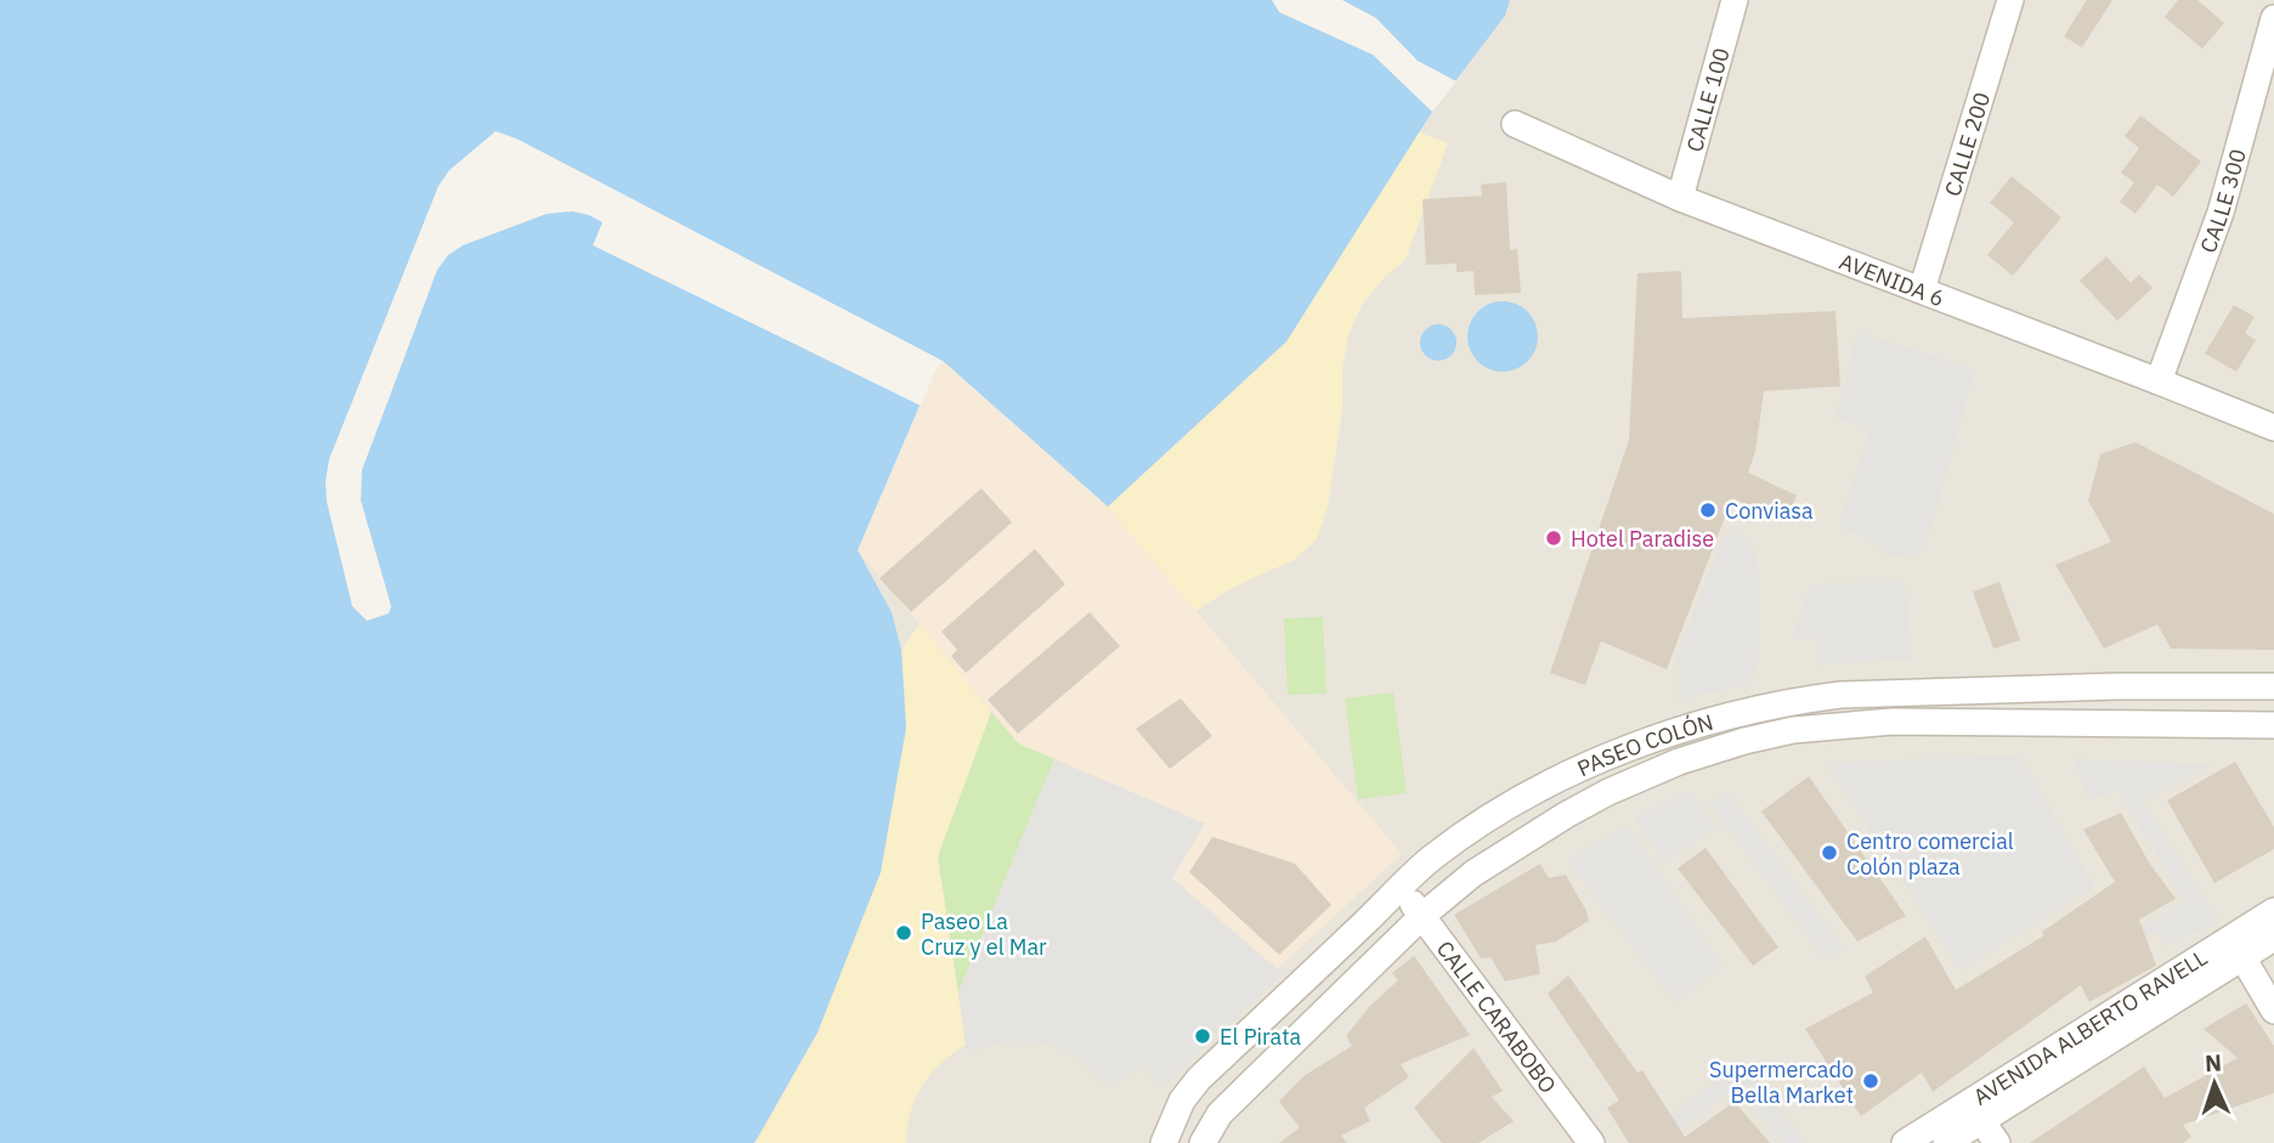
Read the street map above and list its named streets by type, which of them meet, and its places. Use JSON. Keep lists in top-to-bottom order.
{
  "streets": {
    "street": [
      "CALLE 100",
      "CALLE 200",
      "CALLE 300",
      "AVENIDA 6",
      "PASEO COLÓN",
      "CALLE CARABOBO",
      "AVENIDA ALBERTO RAVELL"
    ]
  },
  "crossings": [
    ["CALLE 100", "AVENIDA 6"],
    ["CALLE 200", "AVENIDA 6"],
    ["CALLE 300", "AVENIDA 6"],
    ["PASEO COLÓN", "CALLE CARABOBO"]
  ],
  "places": [
    "Conviasa",
    "Hotel Paradise",
    "Centro comercial Colón plaza",
    "Paseo La Cruz y el Mar",
    "El Pirata",
    "Supermercado Bella Market"
  ],
  "north": "top"
}
